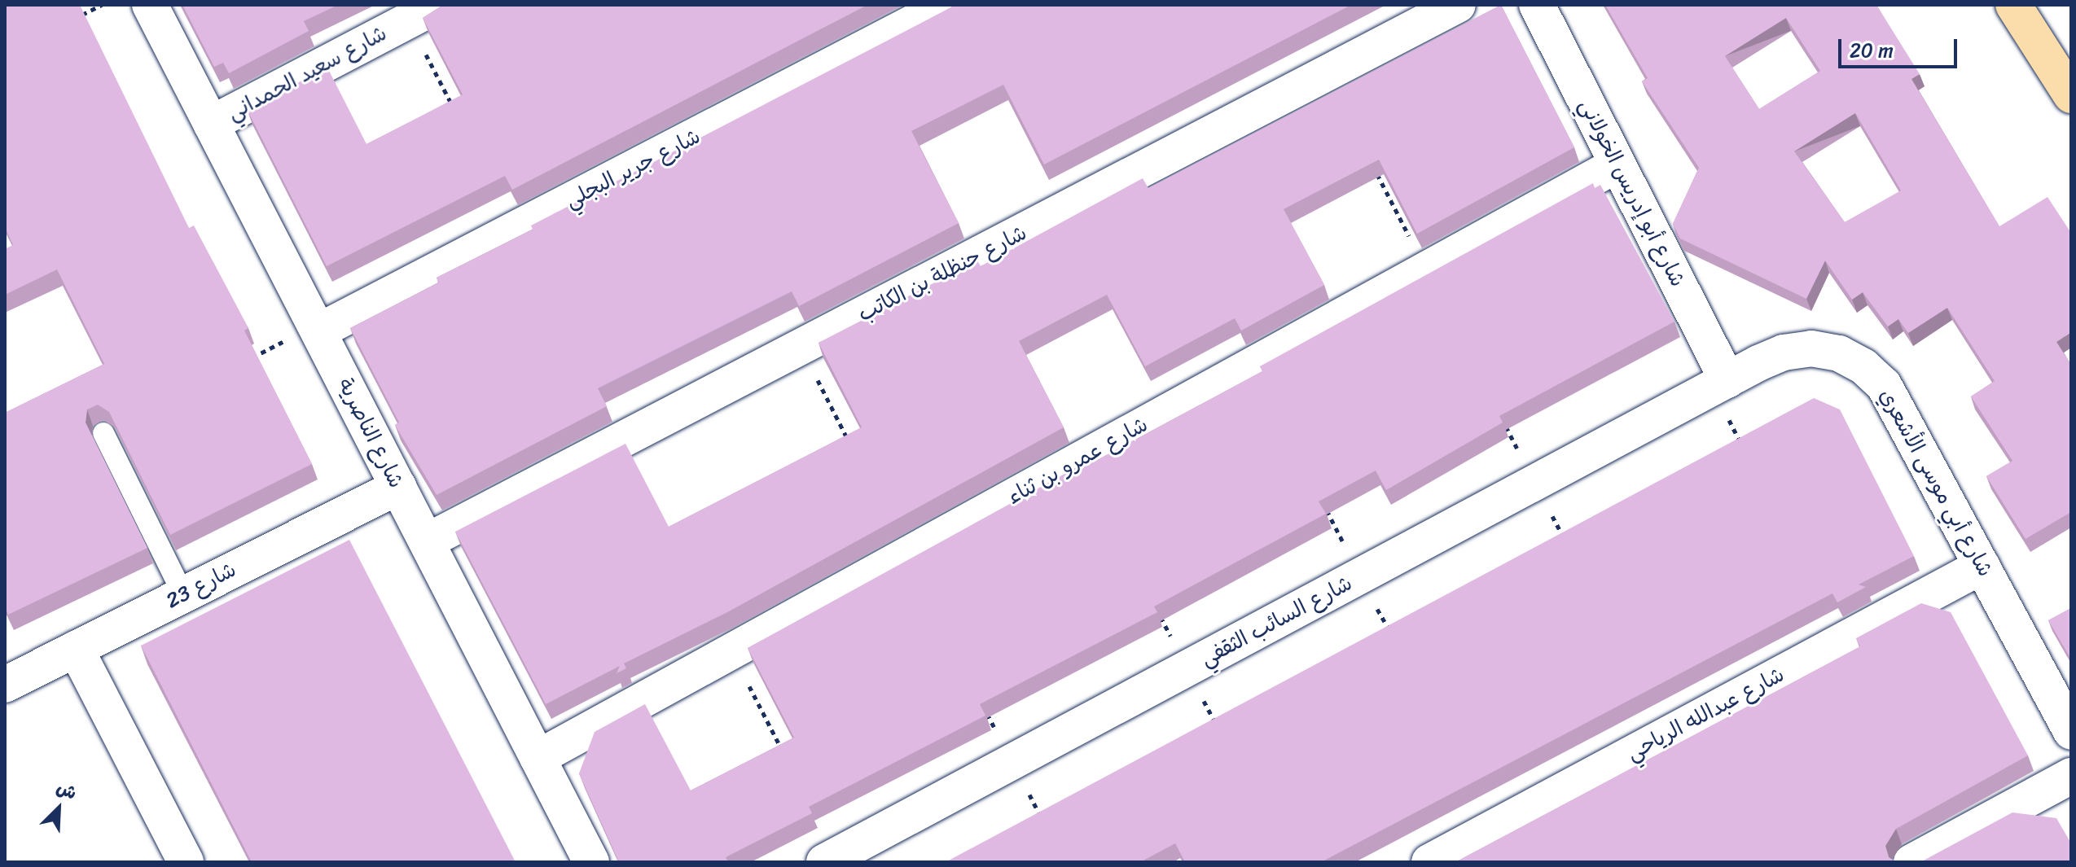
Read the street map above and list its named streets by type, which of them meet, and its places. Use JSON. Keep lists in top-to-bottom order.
{
  "streets": {
    "street": [
      "شارع سعيد الحمداني",
      "شارع جرير البجلي",
      "شارع أبو إدريس الخولاني",
      "شارع حنظلة بن الكاتب",
      "شارع الناصرية",
      "شارع عمرو بن ثناء",
      "شارع أبي موسى الأشعري",
      "شارع 23",
      "شارع السائب الثقفي",
      "شارع عبدالله الرياحي"
    ]
  },
  "crossings": [
    ["شارع سعيد الحمداني", "شارع الناصرية"],
    ["شارع جرير البجلي", "شارع الناصرية"],
    ["شارع أبو إدريس الخولاني", "شارع عمرو بن ثناء"],
    ["شارع أبو إدريس الخولاني", "شارع أبي موسى الأشعري"],
    ["شارع أبو إدريس الخولاني", "شارع السائب الثقفي"],
    ["شارع حنظلة بن الكاتب", "شارع الناصرية"],
    ["شارع الناصرية", "شارع عمرو بن ثناء"],
    ["شارع الناصرية", "شارع 23"],
    ["شارع أبي موسى الأشعري", "شارع السائب الثقفي"],
    ["شارع أبي موسى الأشعري", "شارع عبدالله الرياحي"]
  ],
  "scale_bar": "20 m",
  "north": "top right"
}
